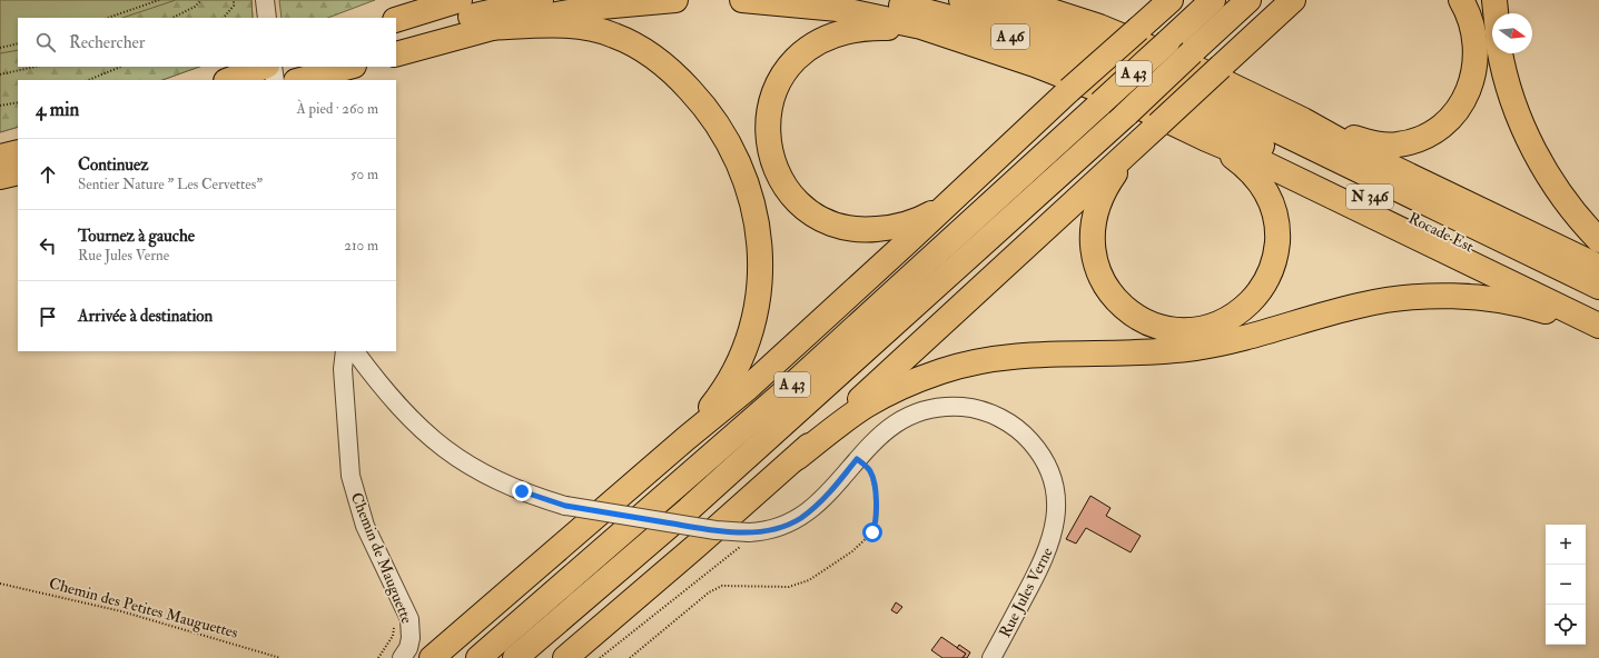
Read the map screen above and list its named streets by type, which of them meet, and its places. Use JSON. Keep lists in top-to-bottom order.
{
  "streets": {
    "highway": [
      "A 46",
      "A 43",
      "N 346",
      "Rocade Est"
    ],
    "street": ["Chemin de Mauguette", "Rue Jules Verne"],
    "path": ["Chemin des Petites Mauguettes"]
  },
  "crossings": [
    ["A 46", "Rocade Est"]
  ],
  "north": "right",
  "page": {
    "search": "Rechercher",
    "heading": ["4 min", "À pied · 260 m"],
    "list": [
      ["Continuez", "Sentier Nature \" Les Cervettes\"", "50 m"],
      ["Tournez à gauche", "Rue Jules Verne", "210 m"],
      "Arrivée à destination"
    ],
    "map_buttons": ["+", "−"]
  }
}
